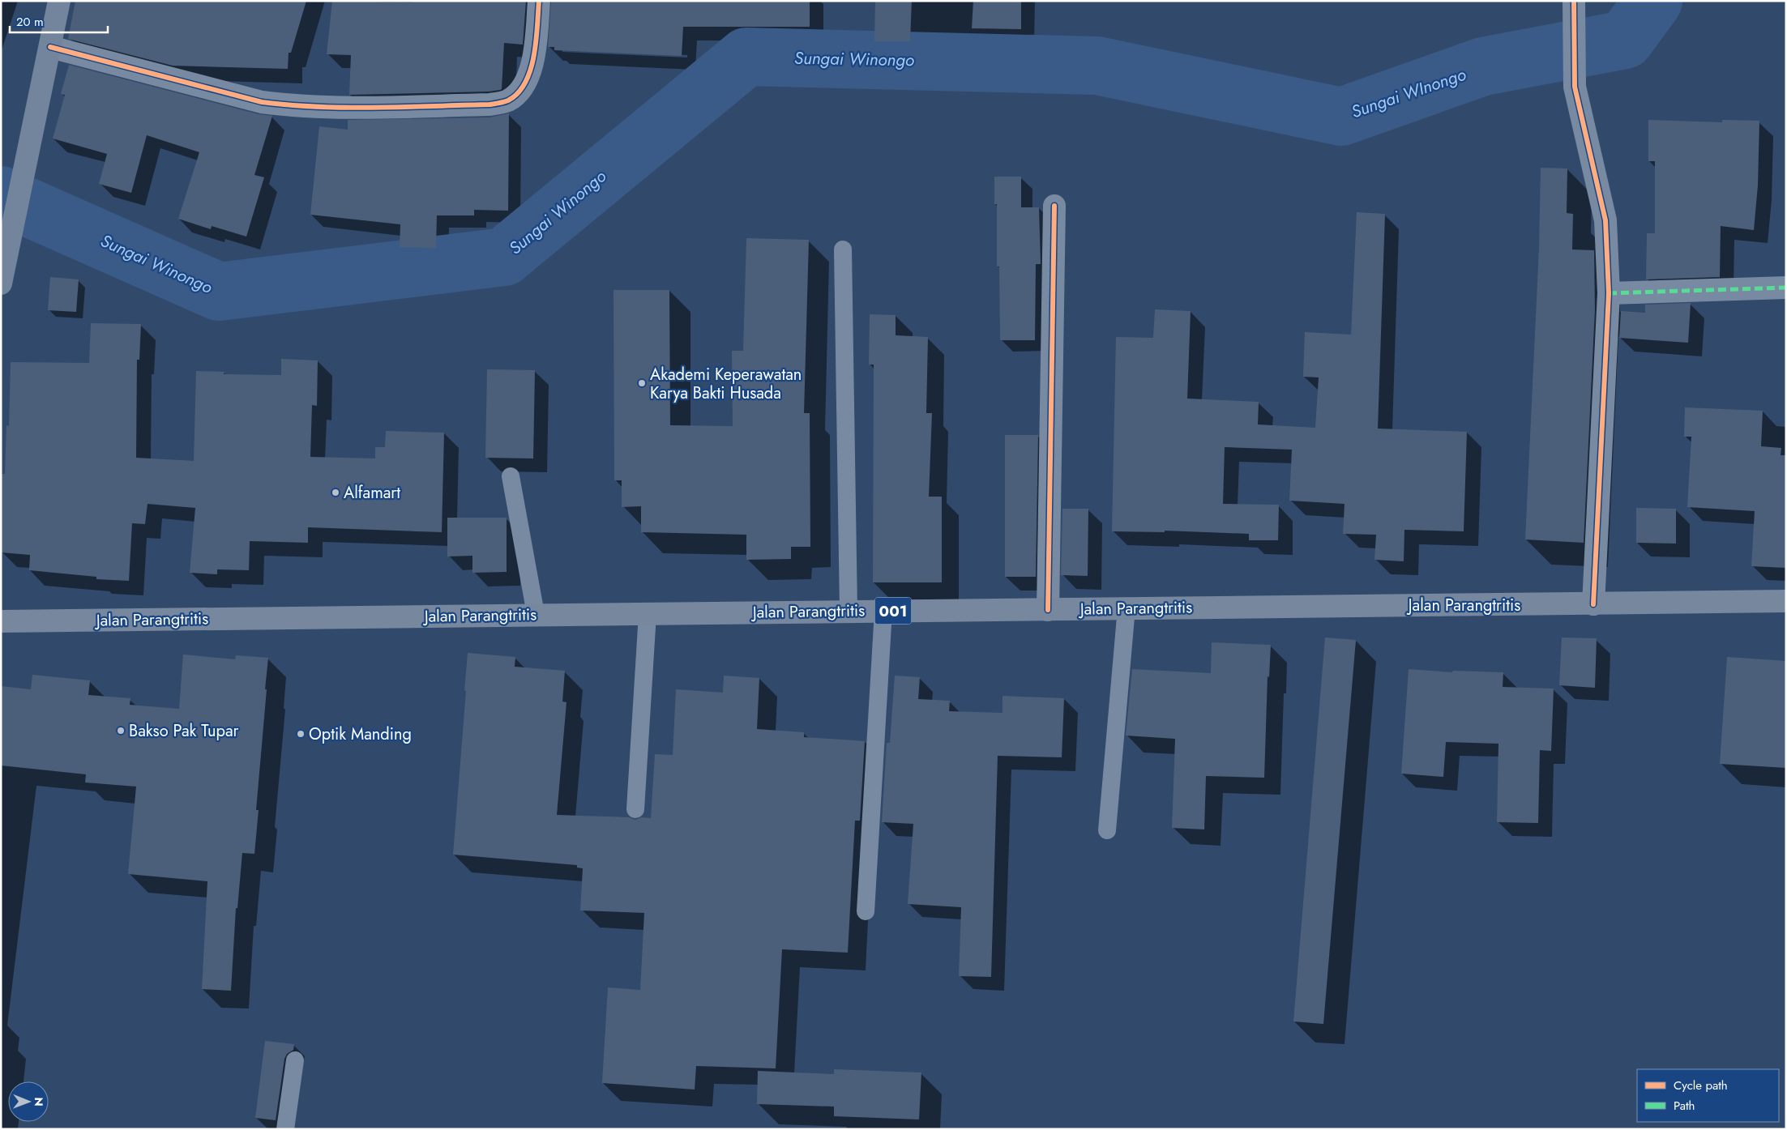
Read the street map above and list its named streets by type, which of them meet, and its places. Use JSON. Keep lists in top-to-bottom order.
{
  "streets": {
    "main road": ["Jalan Parangtritis", "001"]
  },
  "water": ["Sungai Winongo", "Sungai WInongo"],
  "places": [
    "Akademi Keperawatan Karya Bakti Husada",
    "Alfamart",
    "Bakso Pak Tupar",
    "Optik Manding"
  ],
  "legend": ["Cycle path", "Path"],
  "scale_bar": "20 m",
  "north": "right"
}
